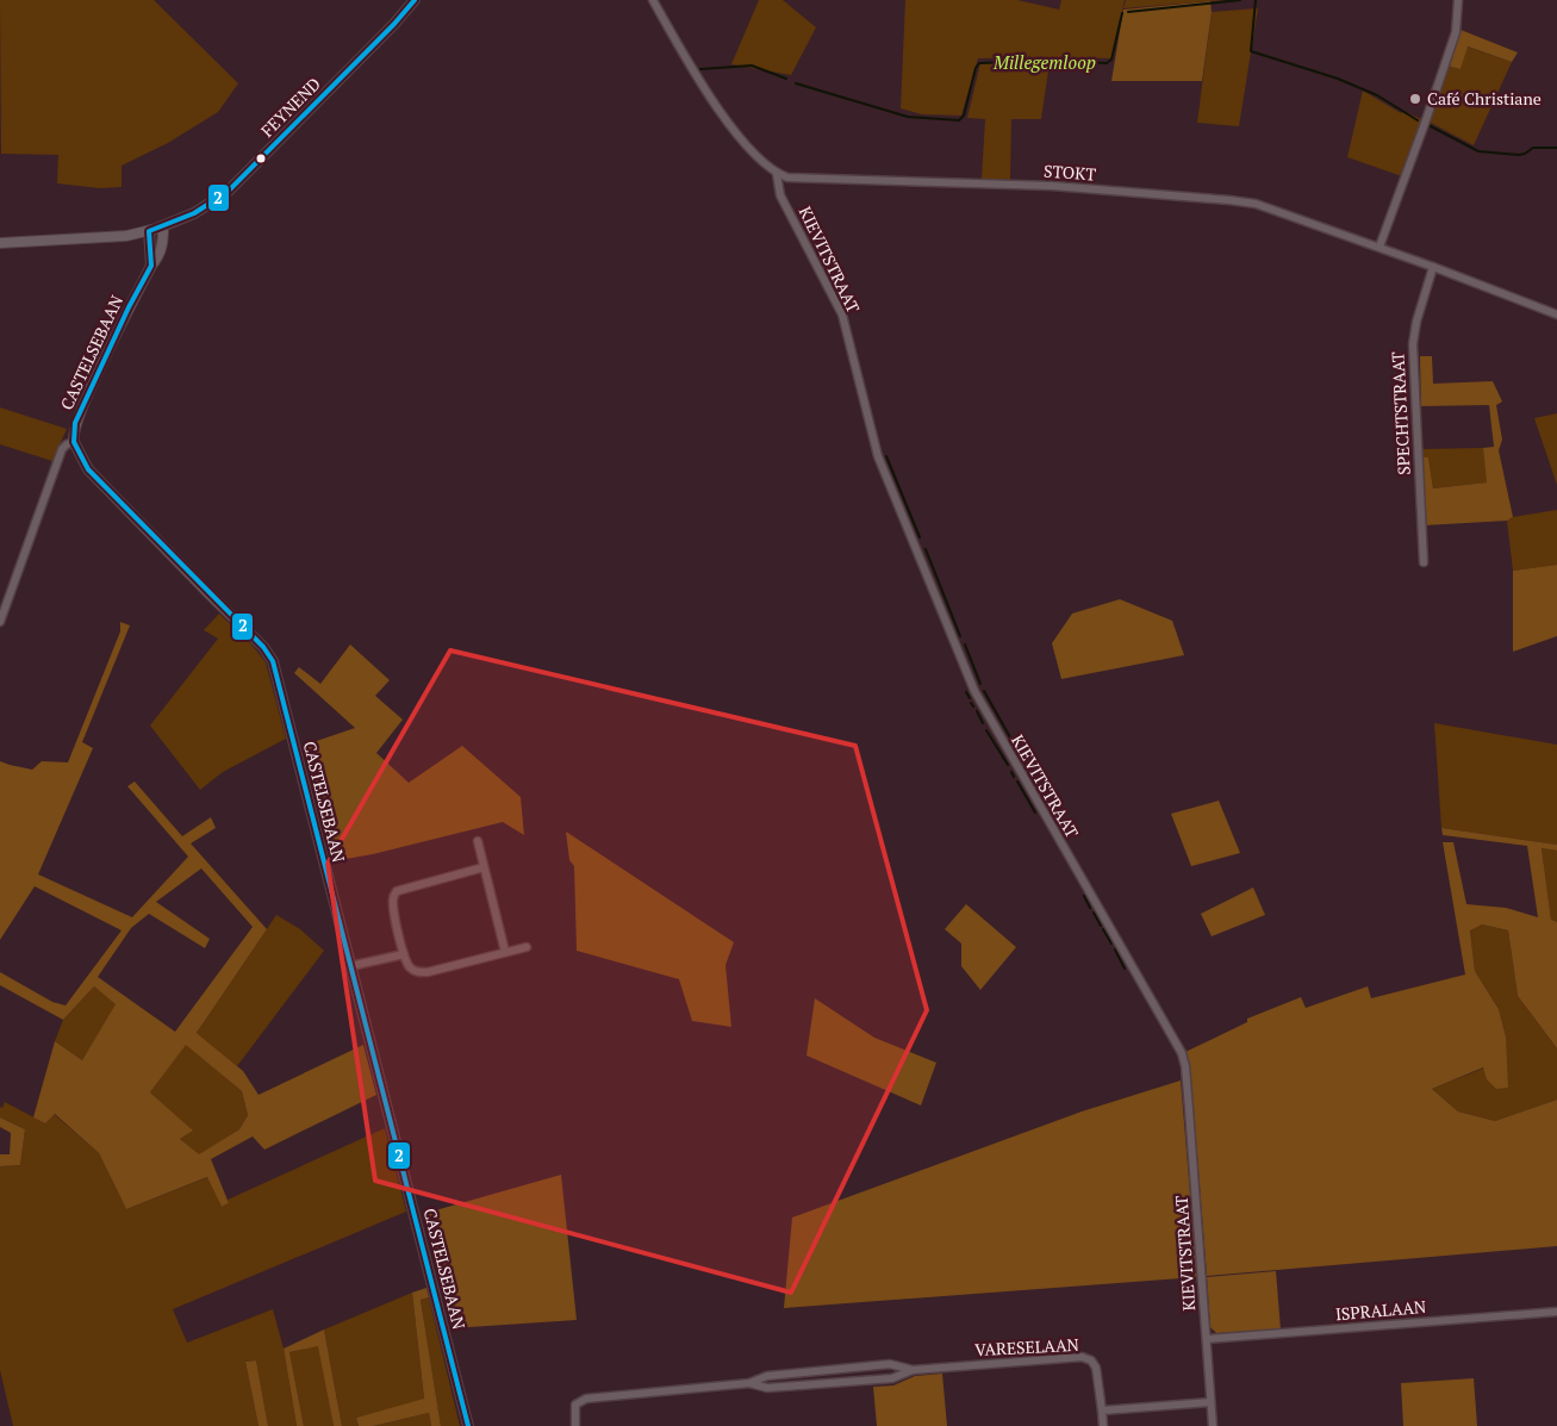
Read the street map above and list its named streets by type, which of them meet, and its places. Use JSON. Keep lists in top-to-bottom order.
{
  "streets": {
    "street": [
      "FEYNEND",
      "STOKT",
      "KIEVITSTRAAT",
      "CASTELSEBAAN",
      "SPECHTSTRAAT",
      "ISPRALAAN",
      "VARESELAAN"
    ]
  },
  "crossings": [
    ["FEYNEND", "CASTELSEBAAN"],
    ["STOKT", "KIEVITSTRAAT"],
    ["STOKT", "SPECHTSTRAAT"],
    ["KIEVITSTRAAT", "ISPRALAAN"]
  ],
  "water": ["Millegemloop"],
  "places": ["Café Christiane"],
  "lines": ["transit line 2"]
}
